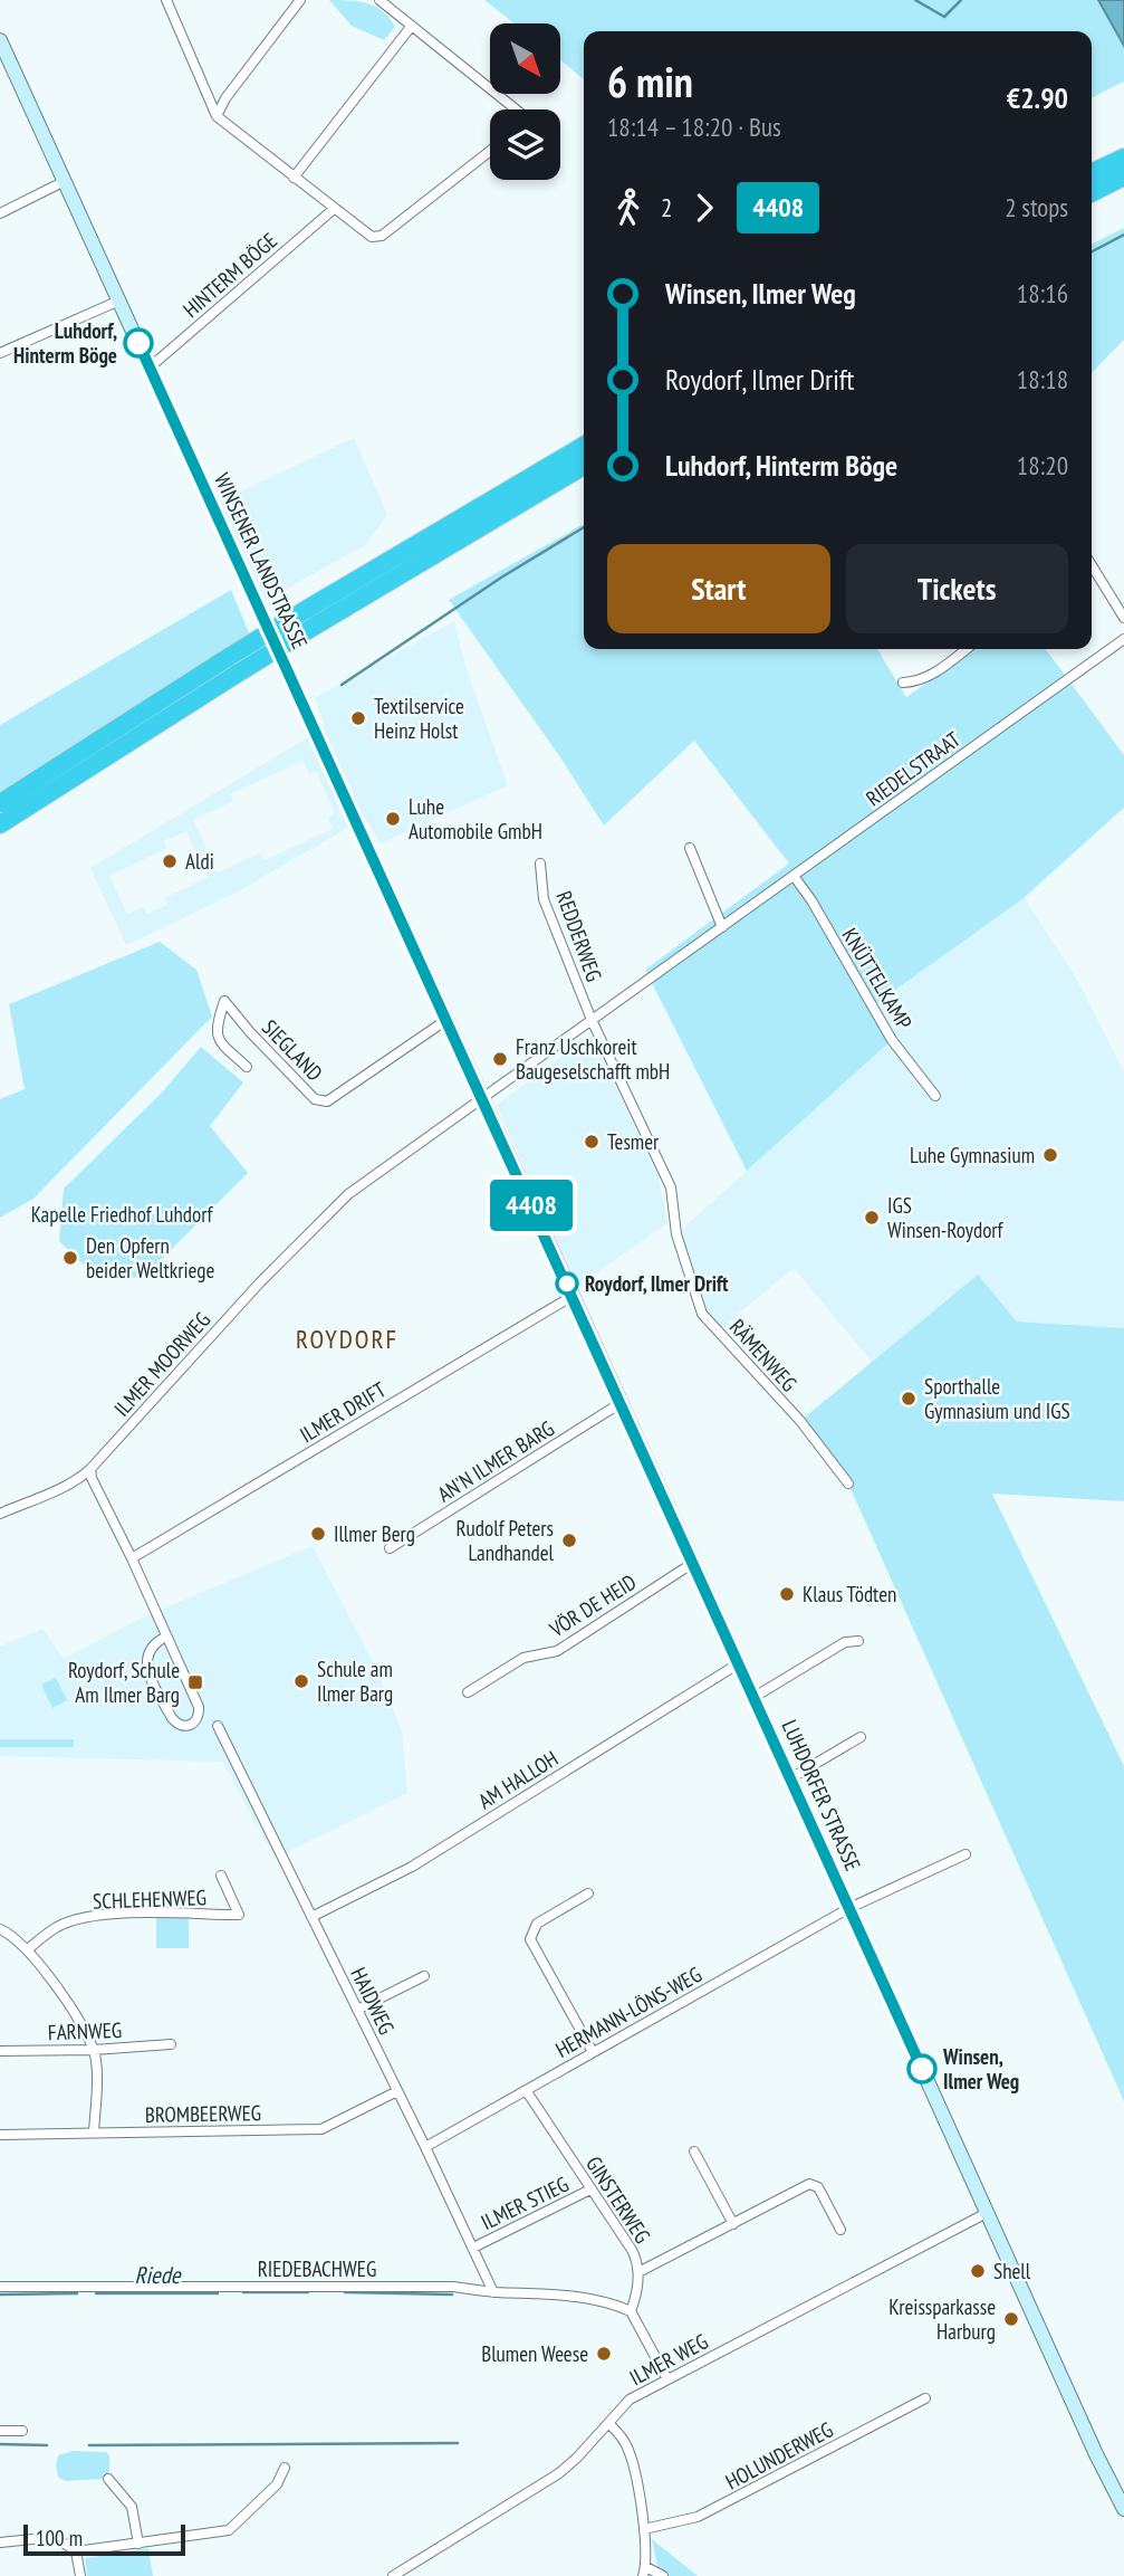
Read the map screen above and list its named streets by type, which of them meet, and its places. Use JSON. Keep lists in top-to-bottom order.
{
  "streets": {
    "main road": ["WINSENER LANDSTRASSE", "LUHDORFER STRASSE"],
    "street": [
      "HINTERM BÖGE",
      "RIEDELSTRAAT",
      "REDDERWEG",
      "KNÜTTELKAMP",
      "SIEGLAND",
      "RÄMENWEG",
      "ILMER MOORWEG",
      "ILMER DRIFT",
      "AN'N ILMER BARG",
      "VÖR DE HEID",
      "AM HALLOH",
      "SCHLEHENWEG",
      "HAIDWEG",
      "HERMANN-LÖNS-WEG",
      "FARNWEG",
      "BROMBEERWEG",
      "GINSTERWEG",
      "ILMER STIEG",
      "RIEDEBACHWEG",
      "ILMER WEG",
      "HOLUNDERWEG"
    ]
  },
  "crossings": [
    ["HINTERM BÖGE", "WINSENER LANDSTRASSE"],
    ["WINSENER LANDSTRASSE", "RIEDELSTRAAT"],
    ["WINSENER LANDSTRASSE", "SIEGLAND"],
    ["WINSENER LANDSTRASSE", "ILMER MOORWEG"],
    ["WINSENER LANDSTRASSE", "LUHDORFER STRASSE"],
    ["RIEDELSTRAAT", "REDDERWEG"],
    ["RIEDELSTRAAT", "KNÜTTELKAMP"],
    ["RIEDELSTRAAT", "RÄMENWEG"],
    ["RIEDELSTRAAT", "ILMER MOORWEG"],
    ["RIEDELSTRAAT", "LUHDORFER STRASSE"],
    ["REDDERWEG", "RÄMENWEG"],
    ["ILMER MOORWEG", "LUHDORFER STRASSE"],
    ["ILMER DRIFT", "LUHDORFER STRASSE"],
    ["AN'N ILMER BARG", "LUHDORFER STRASSE"],
    ["VÖR DE HEID", "LUHDORFER STRASSE"],
    ["AM HALLOH", "LUHDORFER STRASSE"],
    ["AM HALLOH", "HAIDWEG"],
    ["LUHDORFER STRASSE", "HERMANN-LÖNS-WEG"],
    ["LUHDORFER STRASSE", "ILMER WEG"],
    ["HAIDWEG", "HERMANN-LÖNS-WEG"],
    ["HAIDWEG", "BROMBEERWEG"],
    ["HAIDWEG", "ILMER STIEG"],
    ["HAIDWEG", "RIEDEBACHWEG"],
    ["HERMANN-LÖNS-WEG", "GINSTERWEG"],
    ["GINSTERWEG", "ILMER STIEG"],
    ["GINSTERWEG", "RIEDEBACHWEG"]
  ],
  "districts": ["ROYDORF"],
  "water": ["Riede"],
  "parks": ["Kapelle Friedhof Luhdorf"],
  "places": {
    "other": [
      "Luhdorf, Hinterm Böge",
      "Textilservice Heinz Holst",
      "Luhe Automobile GmbH",
      "Aldi",
      "Franz Uschkoreit Baugeselschafft mbH",
      "Tesmer",
      "Luhe Gymnasium",
      "IGS Winsen-Roydorf",
      "Den Opfern beider Weltkriege",
      "Roydorf, Ilmer Drift",
      "Sporthalle Gymnasium und IGS",
      "Illmer Berg",
      "Rudolf Peters Landhandel",
      "Klaus Tödten",
      "Schule am Ilmer Barg",
      "Winsen, Ilmer Weg",
      "Shell",
      "Kreissparkasse Harburg",
      "Blumen Weese"
    ],
    "transit": ["Roydorf, Schule Am Ilmer Barg"]
  },
  "lines": ["bus line 4408"],
  "scale_bar": "100 m",
  "north": "bottom right",
  "page": {
    "on_map": "4408",
    "heading": ["6 min", "18:14 – 18:20 · Bus", "€2.90"],
    "legs": ["2", "4408", "2 stops"],
    "list": [
      {
        "name": "Winsen, Ilmer Weg",
        "value": "18:16"
      },
      {
        "name": "Roydorf, Ilmer Drift",
        "value": "18:18"
      },
      {
        "name": "Luhdorf, Hinterm Böge",
        "value": "18:20"
      }
    ],
    "buttons": ["Start", "Tickets"],
    "scale": "100 m"
  }
}
